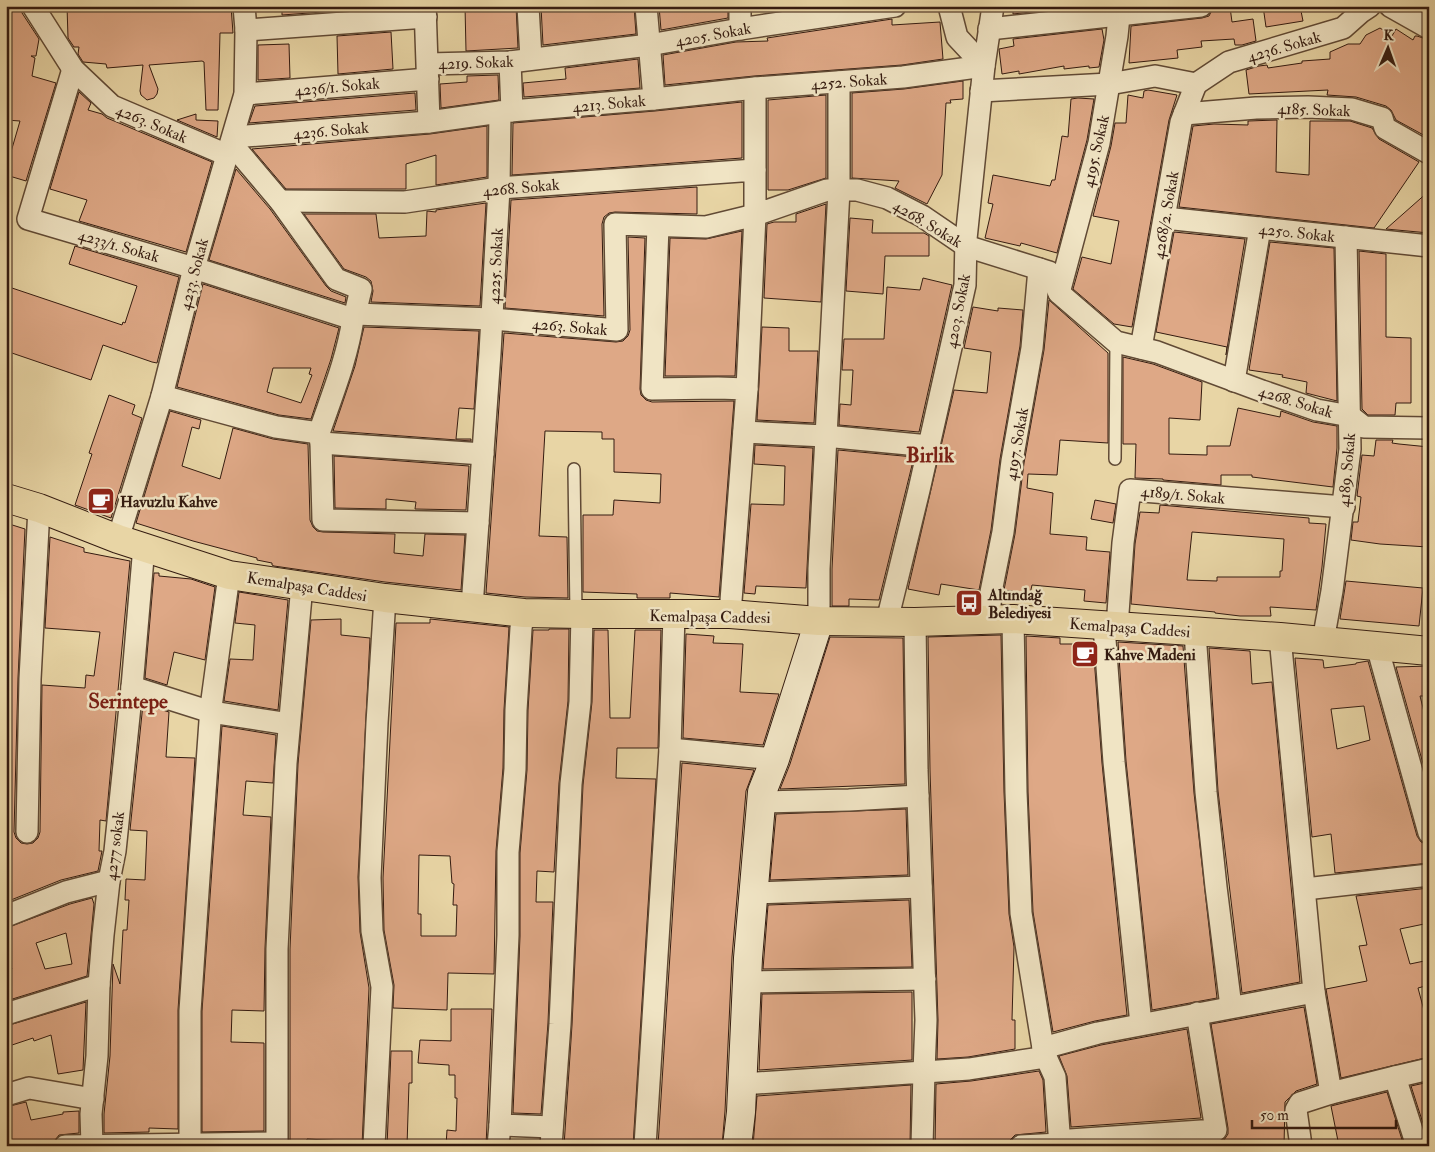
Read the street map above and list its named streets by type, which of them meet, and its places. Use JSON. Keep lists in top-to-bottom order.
{
  "streets": {
    "main road": ["Kemalpaşa Caddesi"],
    "street": [
      "4205. Sokak",
      "4236. Sokak",
      "4219. Sokak",
      "4252. Sokak",
      "4236/1. Sokak",
      "4213. Sokak",
      "4185. Sokak",
      "4263. Sokak",
      "4195. Sokak",
      "4268. Sokak",
      "4268/2. Sokak",
      "4250. Sokak",
      "4233/1. Sokak",
      "4225. Sokak",
      "4233. Sokak",
      "4203. Sokak",
      "4197. Sokak",
      "4189. Sokak",
      "4189/1. Sokak",
      "4277 sokak"
    ]
  },
  "crossings": [
    ["4205. Sokak", "4219. Sokak"],
    ["4205. Sokak", "4213. Sokak"],
    ["4236. Sokak", "4263. Sokak"],
    ["4236. Sokak", "4268/2. Sokak"],
    ["4236. Sokak", "4233. Sokak"],
    ["4219. Sokak", "4236/1. Sokak"],
    ["4219. Sokak", "4225. Sokak"],
    ["4252. Sokak", "4213. Sokak"],
    ["4252. Sokak", "4203. Sokak"],
    ["4236/1. Sokak", "4233. Sokak"],
    ["4213. Sokak", "4225. Sokak"],
    ["4185. Sokak", "4268/2. Sokak"],
    ["4263. Sokak", "4268. Sokak"],
    ["4263. Sokak", "4233/1. Sokak"],
    ["4263. Sokak", "4225. Sokak"],
    ["4263. Sokak", "4233. Sokak"],
    ["4195. Sokak", "4268. Sokak"],
    ["4268. Sokak", "4268/2. Sokak"],
    ["4268. Sokak", "4225. Sokak"],
    ["4268. Sokak", "4203. Sokak"],
    ["4268. Sokak", "4197. Sokak"],
    ["4268. Sokak", "4189. Sokak"],
    ["4268/2. Sokak", "4250. Sokak"],
    ["4250. Sokak", "4189. Sokak"],
    ["4233/1. Sokak", "4233. Sokak"],
    ["4225. Sokak", "Kemalpaşa Caddesi"],
    ["4233. Sokak", "Kemalpaşa Caddesi"],
    ["4203. Sokak", "Kemalpaşa Caddesi"],
    ["4197. Sokak", "Kemalpaşa Caddesi"],
    ["4189. Sokak", "4189/1. Sokak"],
    ["4189. Sokak", "Kemalpaşa Caddesi"],
    ["4189/1. Sokak", "Kemalpaşa Caddesi"],
    ["Kemalpaşa Caddesi", "4277 sokak"]
  ],
  "districts": ["Birlik", "Serintepe"],
  "places": {
    "cafe": ["Havuzlu Kahve", "Kahve Madeni"],
    "bus stop": ["Altındağ Belediyesi"]
  },
  "scale_bar": "50 m",
  "north": "top"
}
